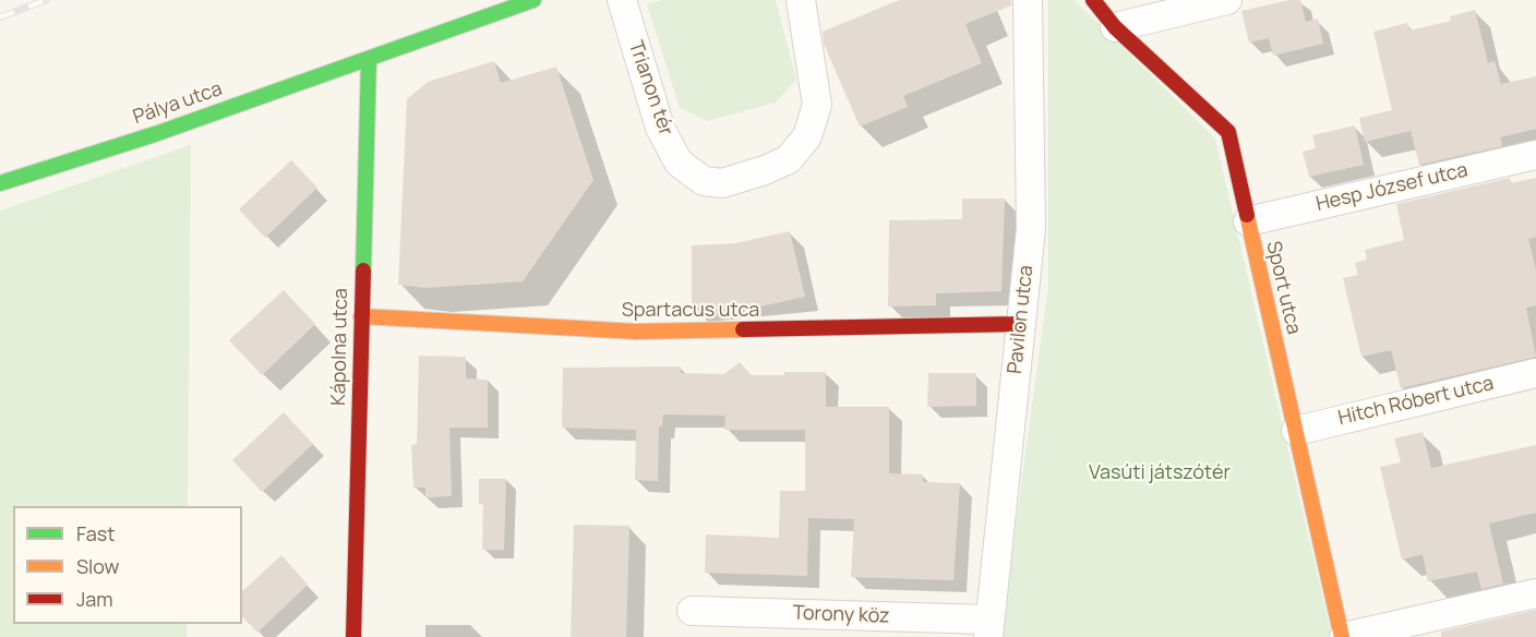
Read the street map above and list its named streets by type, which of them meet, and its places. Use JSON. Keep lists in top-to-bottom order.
{
  "streets": {
    "street": [
      "Trianon tér",
      "Pálya utca",
      "Hesp József utca",
      "Sport utca",
      "Spartacus utca",
      "Pavilon utca",
      "Kápolna utca",
      "Hitch Róbert utca",
      "Torony köz"
    ]
  },
  "crossings": [
    ["Pálya utca", "Kápolna utca"],
    ["Hesp József utca", "Sport utca"],
    ["Sport utca", "Hitch Róbert utca"],
    ["Spartacus utca", "Pavilon utca"],
    ["Spartacus utca", "Kápolna utca"],
    ["Pavilon utca", "Torony köz"]
  ],
  "parks": ["Vasúti játszótér"],
  "legend": ["Fast", "Slow", "Jam"]
}
